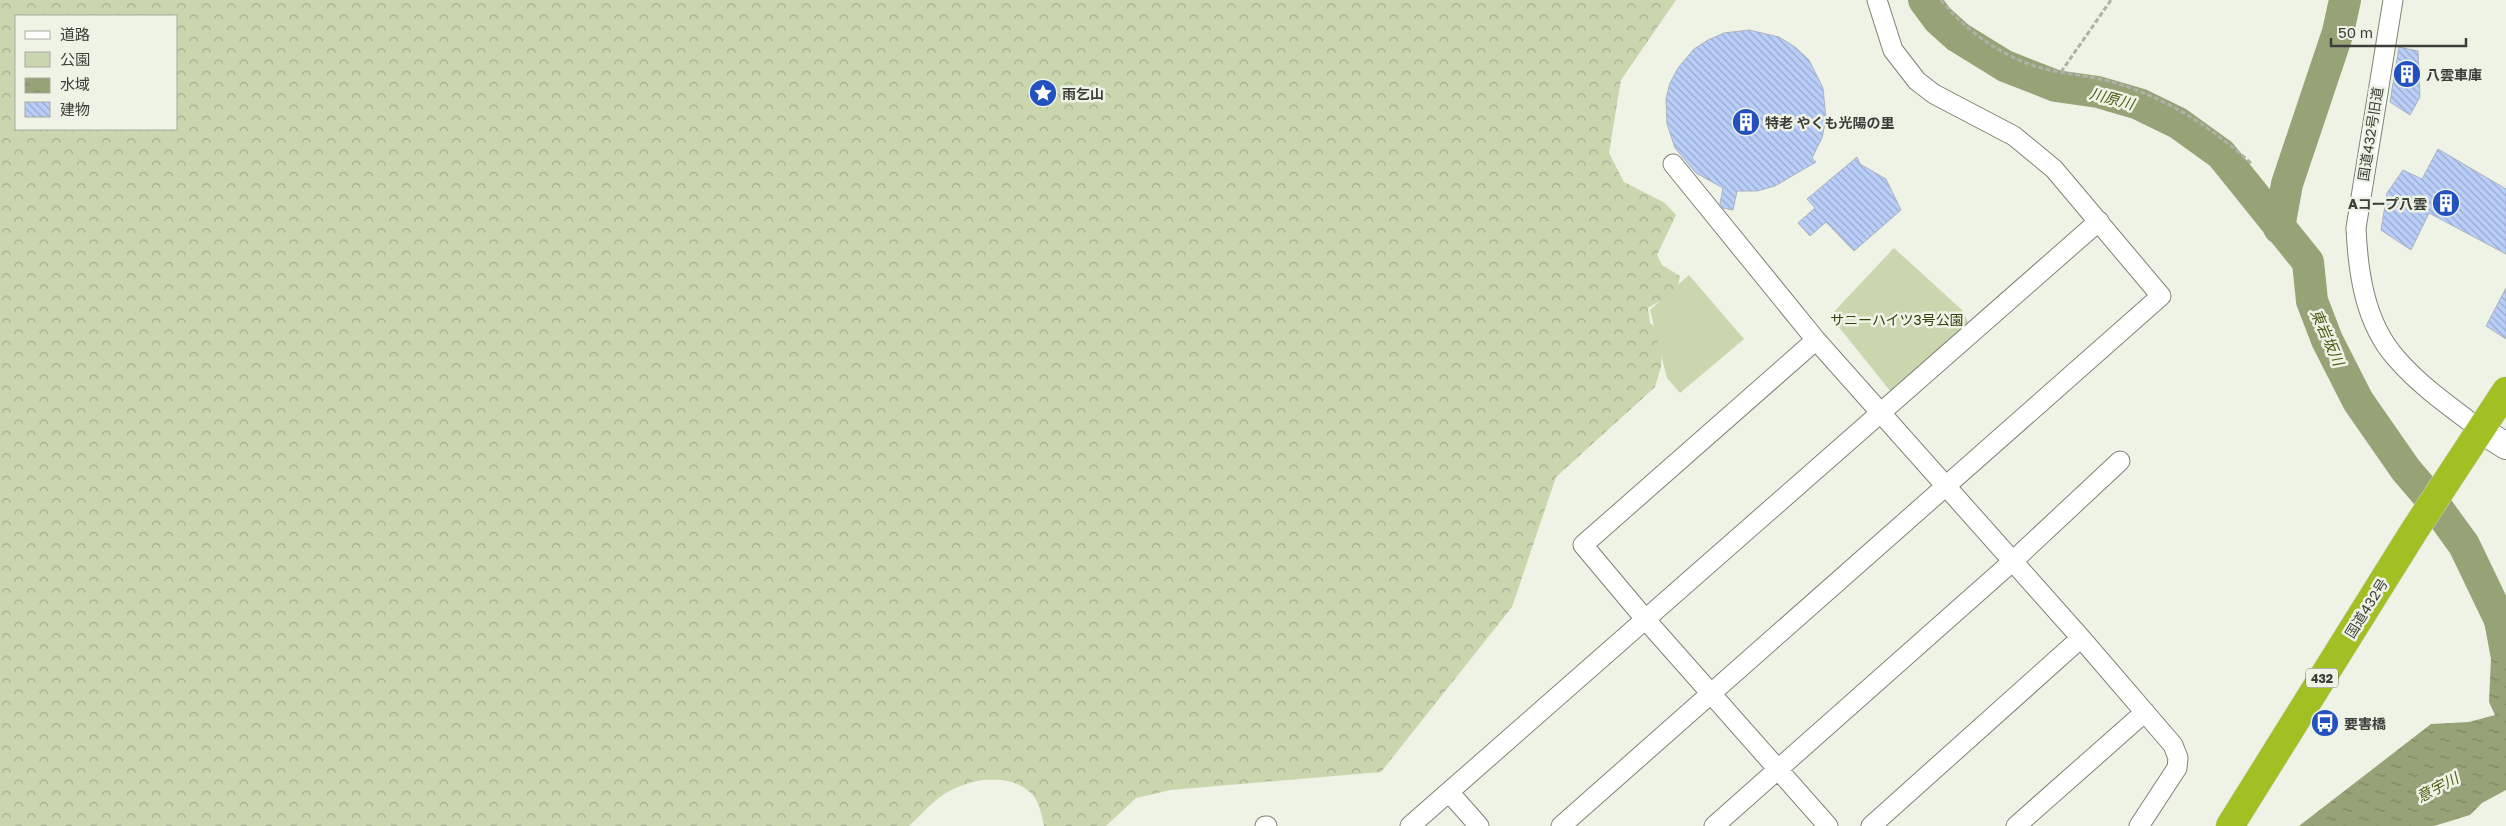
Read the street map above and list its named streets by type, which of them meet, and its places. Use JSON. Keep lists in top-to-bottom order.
{
  "streets": {
    "highway": ["国道432号", "432"],
    "street": ["国道432号旧道"]
  },
  "crossings": [
    ["国道432号旧道", "国道432号"]
  ],
  "water": ["川原川", "東岩坂川", "意宇川"],
  "parks": ["サニーハイツ3号公園"],
  "places": {
    "building": ["八雲車庫", "特老 やくも光陽の里", "Aコープ八雲"],
    "place": ["雨乞山"],
    "bus stop": ["要害橋"]
  },
  "legend": [
    "道路",
    "公園",
    "水域",
    "建物"
  ],
  "scale_bar": "50 m"
}
